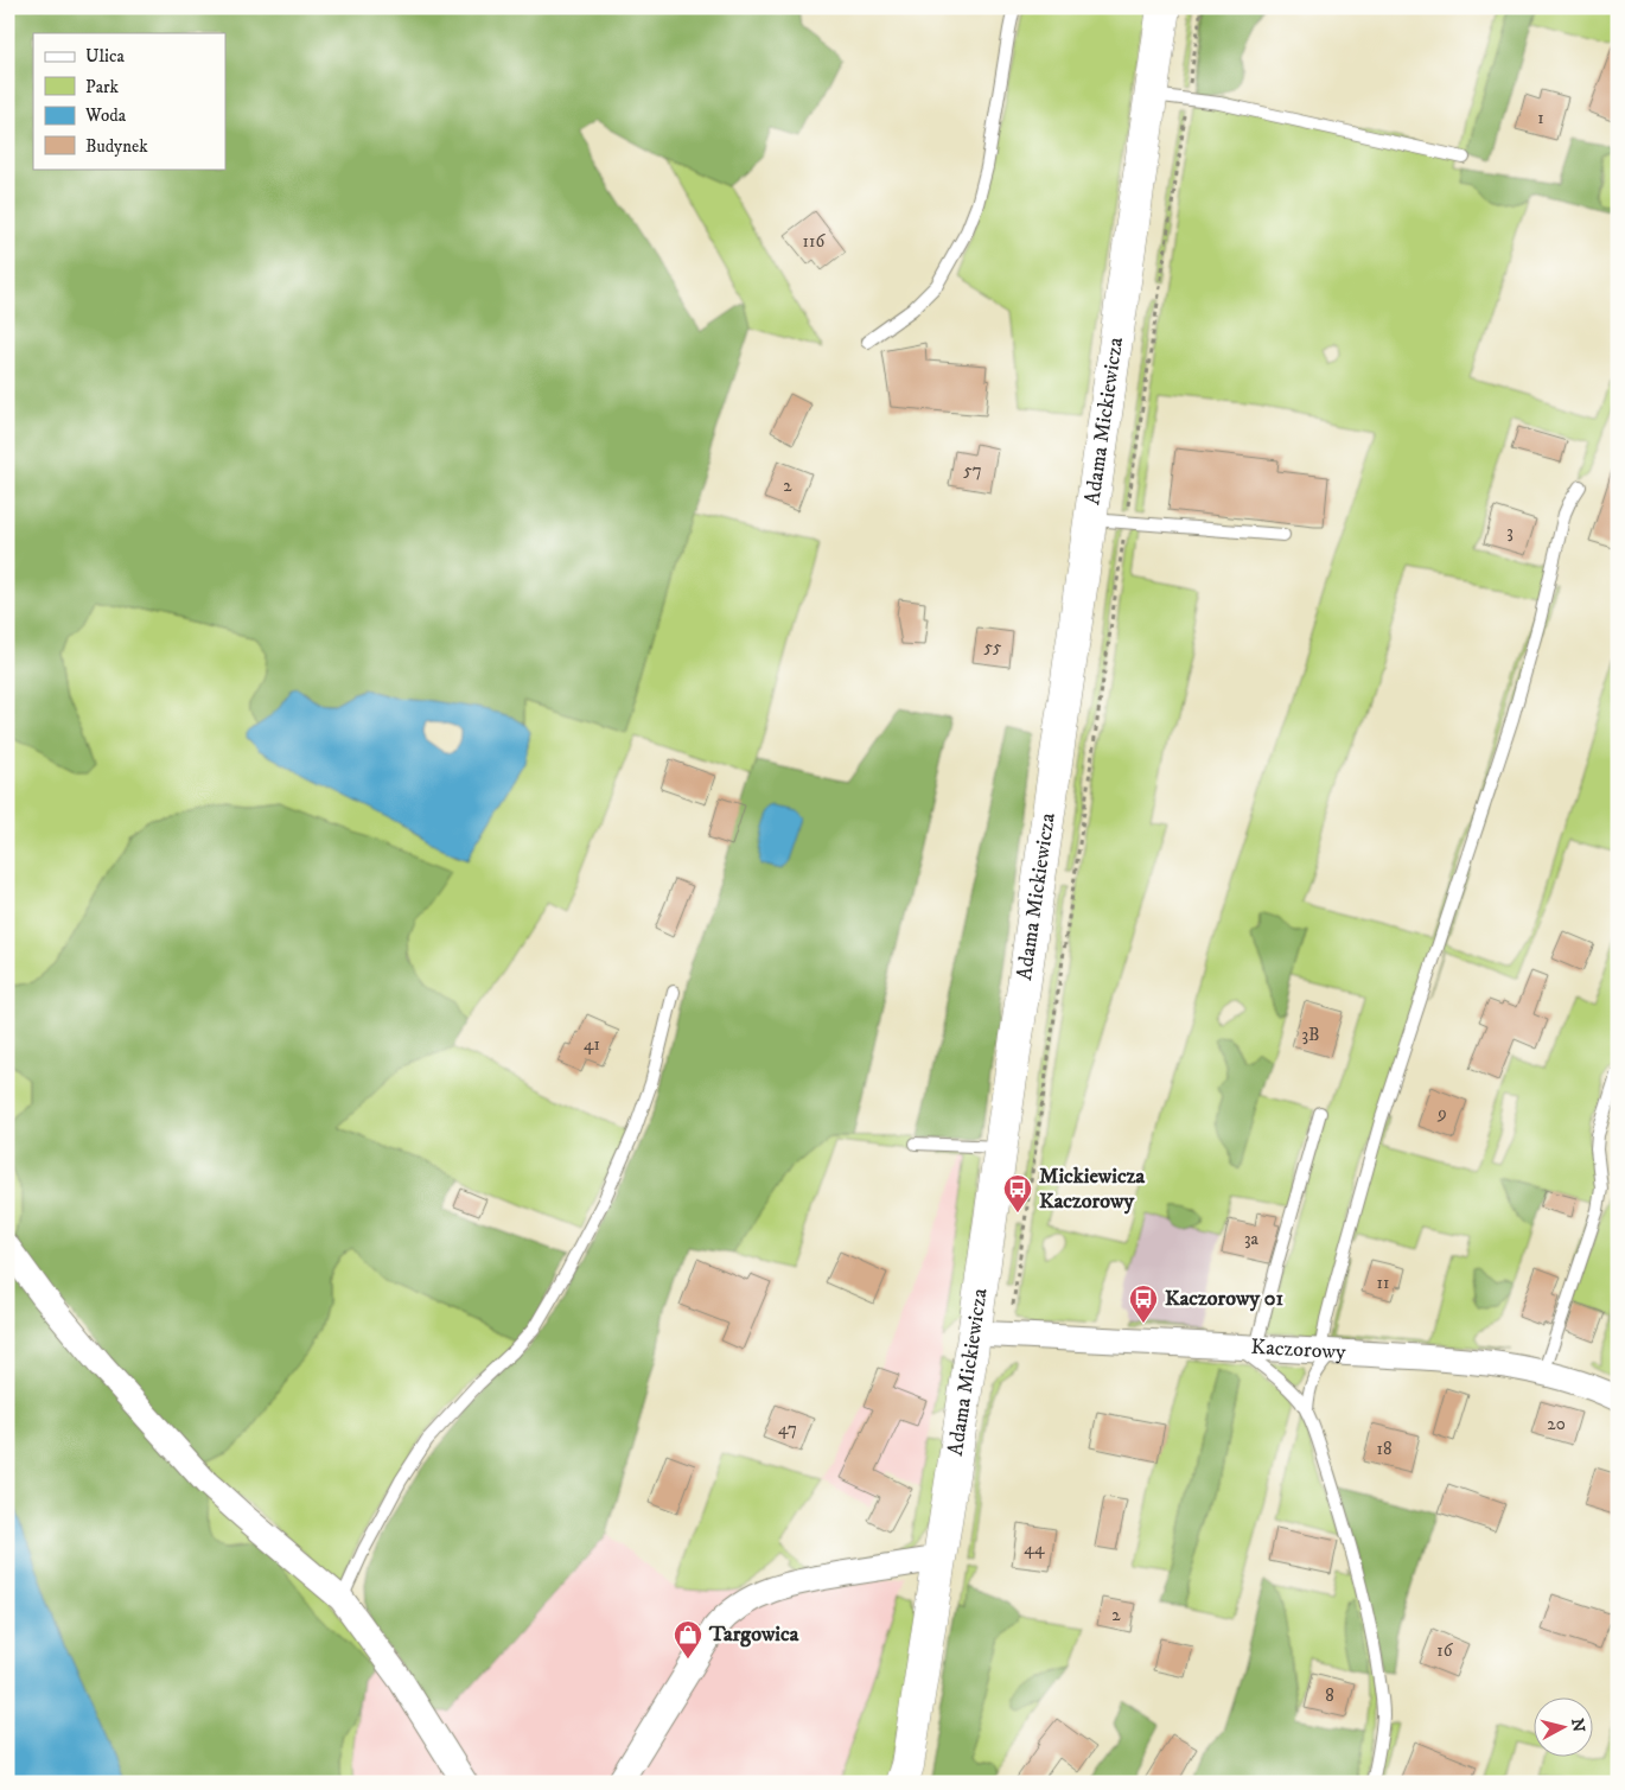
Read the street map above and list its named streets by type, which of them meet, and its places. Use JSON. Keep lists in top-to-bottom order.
{
  "streets": {
    "street": ["Adama Mickiewicza", "Kaczorowy"]
  },
  "crossings": [
    ["Adama Mickiewicza", "Kaczorowy"]
  ],
  "places": {
    "bus stop": ["Mickiewicza Kaczorowy", "Kaczorowy 01"],
    "shop": ["Targowica"]
  },
  "house_numbers": [
    "1",
    "116",
    "57",
    "2",
    "3",
    "55",
    "3B",
    "41",
    "9",
    "3a",
    "11",
    "20",
    "47",
    "18",
    "44",
    "2",
    "16",
    "8"
  ],
  "legend": [
    "Ulica",
    "Park",
    "Woda",
    "Budynek"
  ],
  "north": "right"
}
